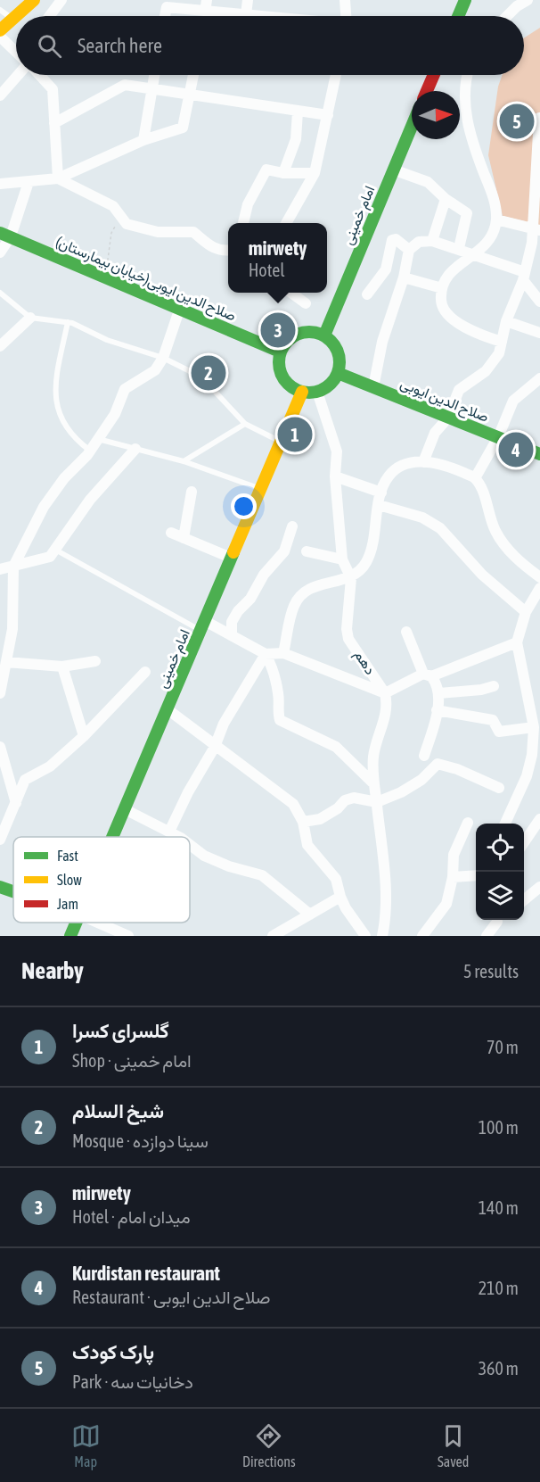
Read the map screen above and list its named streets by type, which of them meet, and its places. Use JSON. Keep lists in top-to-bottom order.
{
  "streets": {
    "main road": ["امام خمینی", "صلاح الدین ایوبی(خیابان بیمارستان)", "صلاح الدین ایوبی"],
    "street": ["دهم"]
  },
  "crossings": [
    ["امام خمینی", "صلاح الدین ایوبی(خیابان بیمارستان)"],
    ["امام خمینی", "صلاح الدین ایوبی"],
    ["امام خمینی", "دهم"],
    ["صلاح الدین ایوبی(خیابان بیمارستان)", "صلاح الدین ایوبی"],
    ["صلاح الدین ایوبی(خیابان بیمارستان)", "دهم"],
    ["صلاح الدین ایوبی", "دهم"]
  ],
  "legend": ["Fast", "Slow", "Jam"],
  "north": "right",
  "page": {
    "search": "Search here",
    "pins": [
      "5",
      "3",
      "2",
      "1",
      "4"
    ],
    "popup": ["mirwety", "Hotel"],
    "heading": ["Nearby", "5 results"],
    "list": [
      {
        "mark": "1",
        "name": "گلسرای کسرا",
        "note": "Shop · امام خمینی",
        "value": "70 m"
      },
      {
        "mark": "2",
        "name": "شیخ السلام",
        "note": "Mosque · سینا دوازده",
        "value": "100 m"
      },
      {
        "mark": "3",
        "name": "mirwety",
        "note": "Hotel · میدان امام",
        "value": "140 m"
      },
      {
        "mark": "4",
        "name": "Kurdistan restaurant",
        "note": "Restaurant · صلاح الدین ایوبی",
        "value": "210 m"
      },
      {
        "mark": "5",
        "name": "پارک کودک",
        "note": "Park · دخانیات سه",
        "value": "360 m"
      }
    ],
    "nav": ["Map", "Directions", "Saved"]
  }
}
